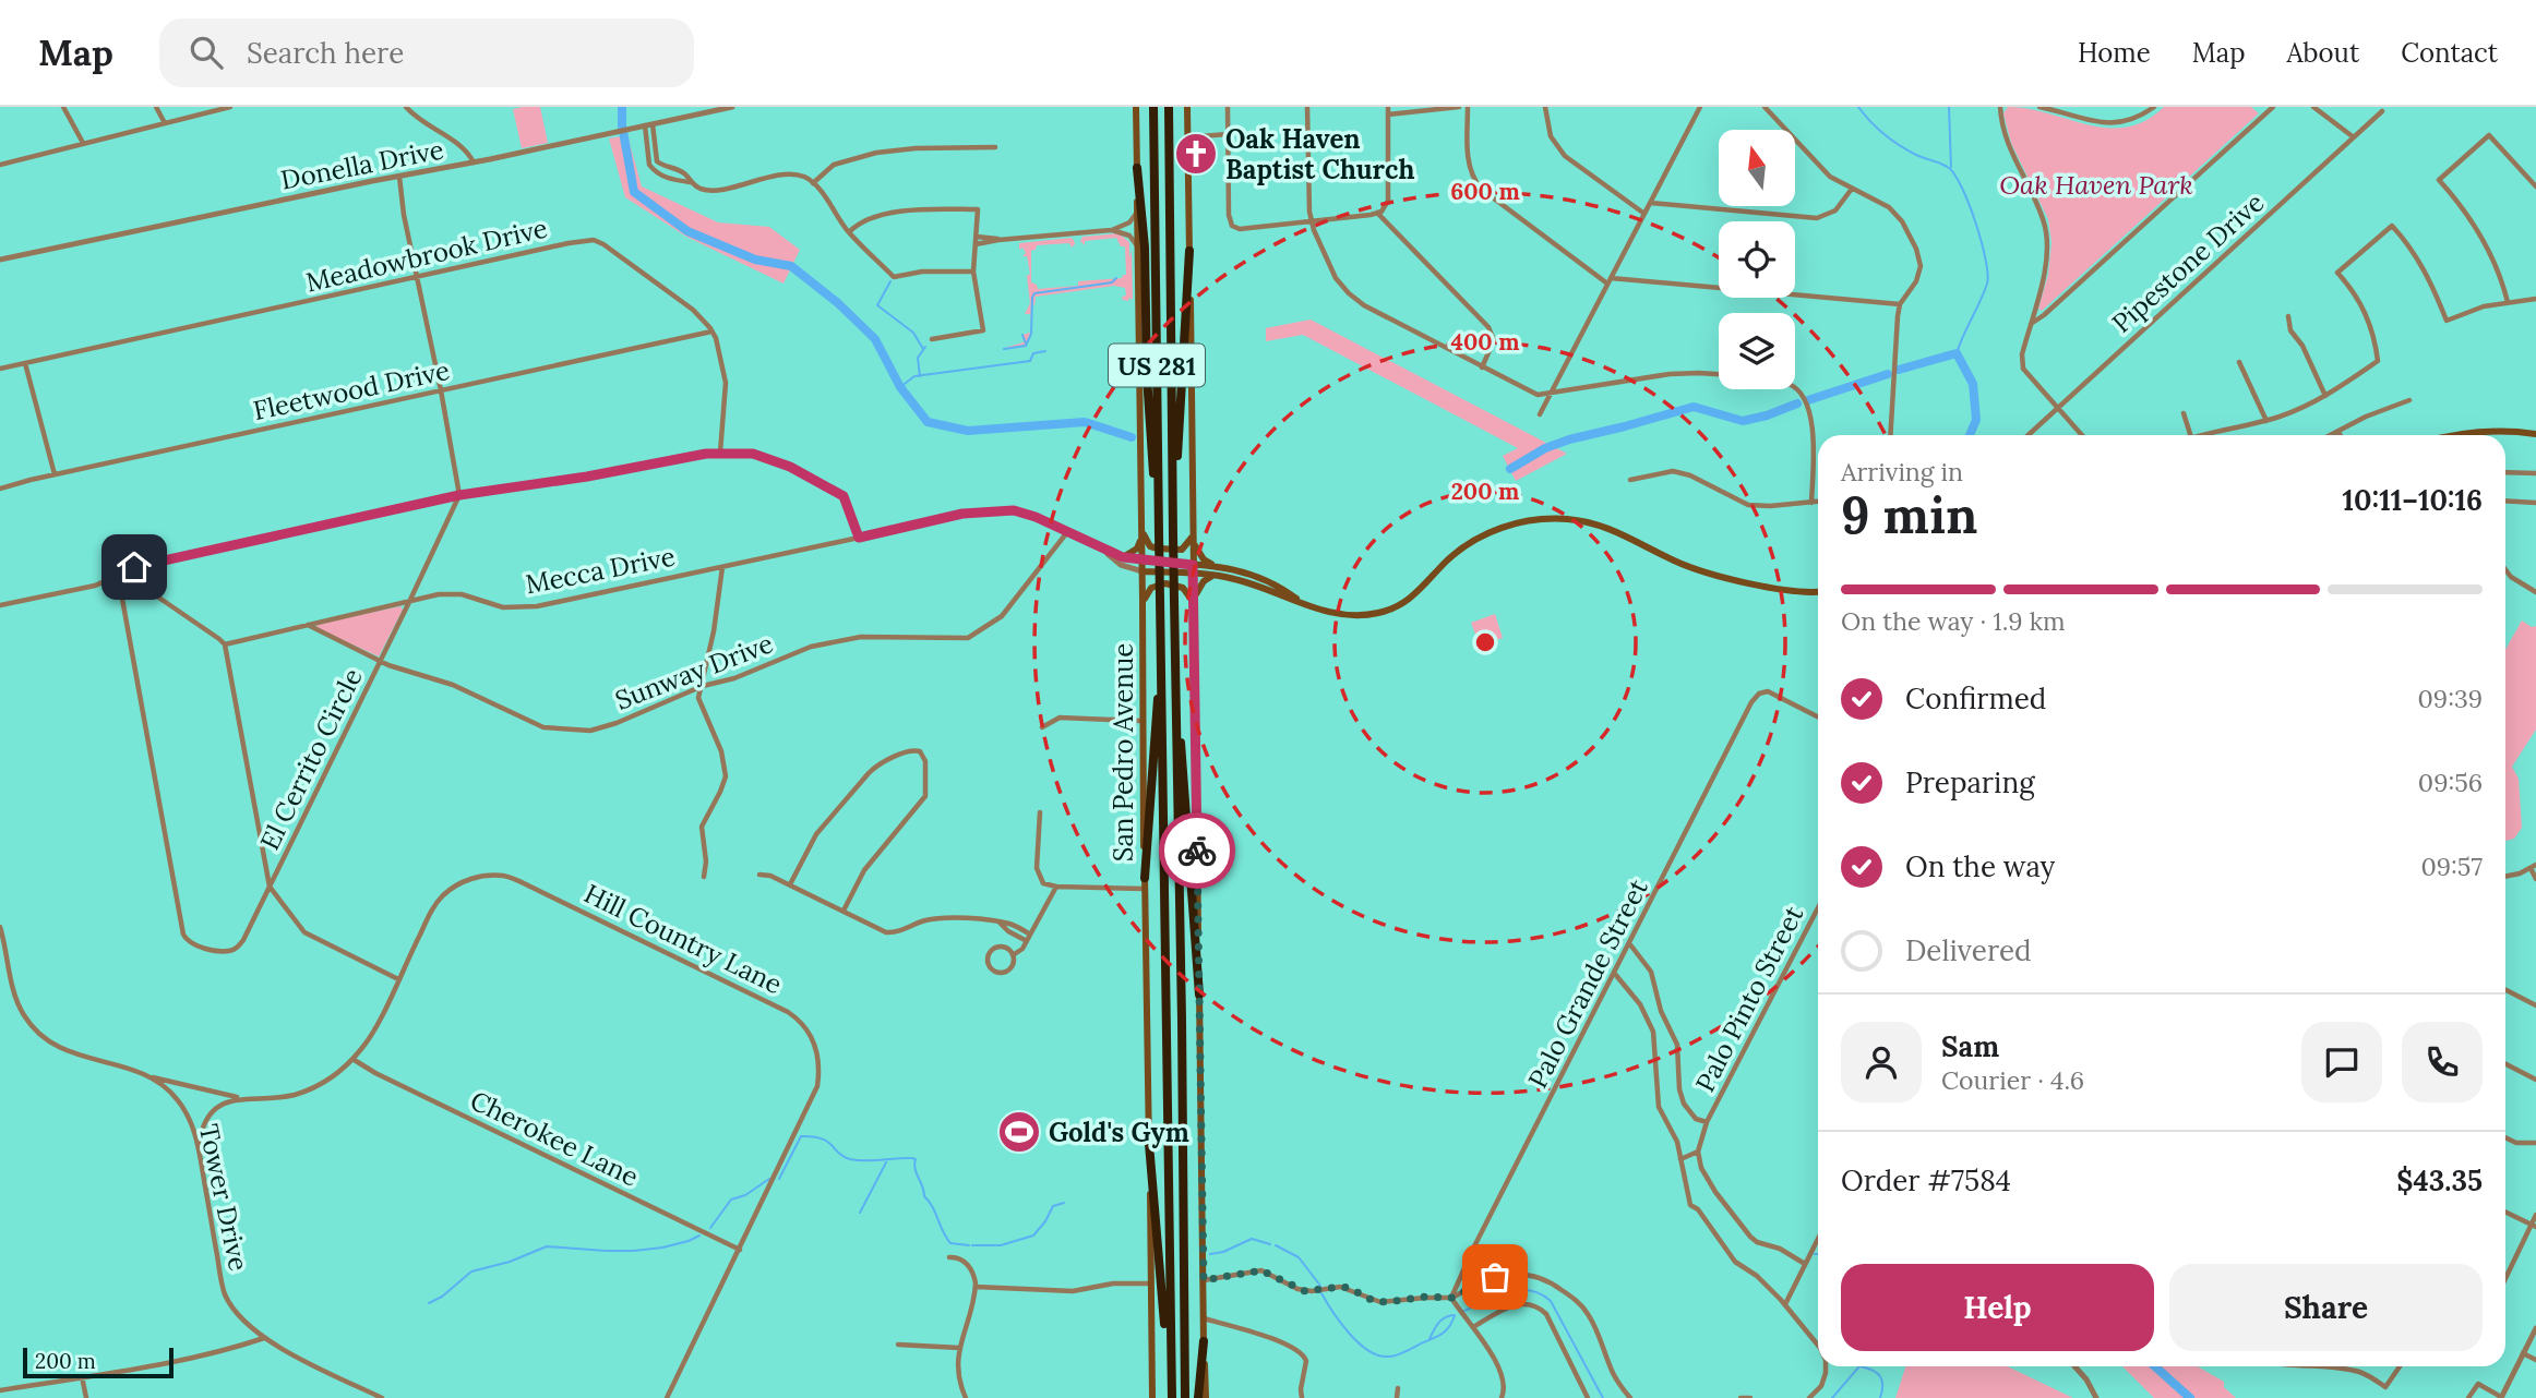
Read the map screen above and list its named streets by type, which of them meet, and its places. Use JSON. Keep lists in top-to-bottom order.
{
  "streets": {
    "highway": ["US 281"],
    "main road": ["Mecca Drive", "San Pedro Avenue"],
    "street": [
      "Donella Drive",
      "Meadowbrook Drive",
      "Pipestone Drive",
      "Fleetwood Drive",
      "Sunway Drive",
      "El Cerrito Circle",
      "Hill Country Lane",
      "Palo Grande Street",
      "Palo Pinto Street",
      "Cherokee Lane",
      "Tower Drive"
    ]
  },
  "crossings": [
    ["Meadowbrook Drive", "Fleetwood Drive"],
    ["Mecca Drive", "Sunway Drive"],
    ["Mecca Drive", "San Pedro Avenue"],
    ["Mecca Drive", "El Cerrito Circle"],
    ["Sunway Drive", "El Cerrito Circle"],
    ["Hill Country Lane", "Cherokee Lane"],
    ["Hill Country Lane", "Tower Drive"]
  ],
  "parks": ["Oak Haven Park"],
  "places": {
    "church": ["Oak Haven Baptist Church"],
    "sports": ["Gold's Gym"]
  },
  "scale_bar": "200 m",
  "north": "top",
  "page": {
    "header": "Map",
    "search": "Search here",
    "nav": [
      "Home",
      "Map",
      "About",
      "Contact"
    ],
    "heading": ["9 min", "Arriving in", "10:11–10:16"],
    "panel": [
      "Sam",
      "Courier · 4.6",
      "Order #7584",
      "$43.35"
    ],
    "bar": "On the way · 1.9 km",
    "list": [
      ["Confirmed", "09:39"],
      ["Preparing", "09:56"],
      ["On the way", "09:57"],
      "Delivered"
    ],
    "buttons": ["Help", "Share"],
    "scale": "200 m"
  },
  "rings": ["600 m", "400 m", "200 m"]
}
